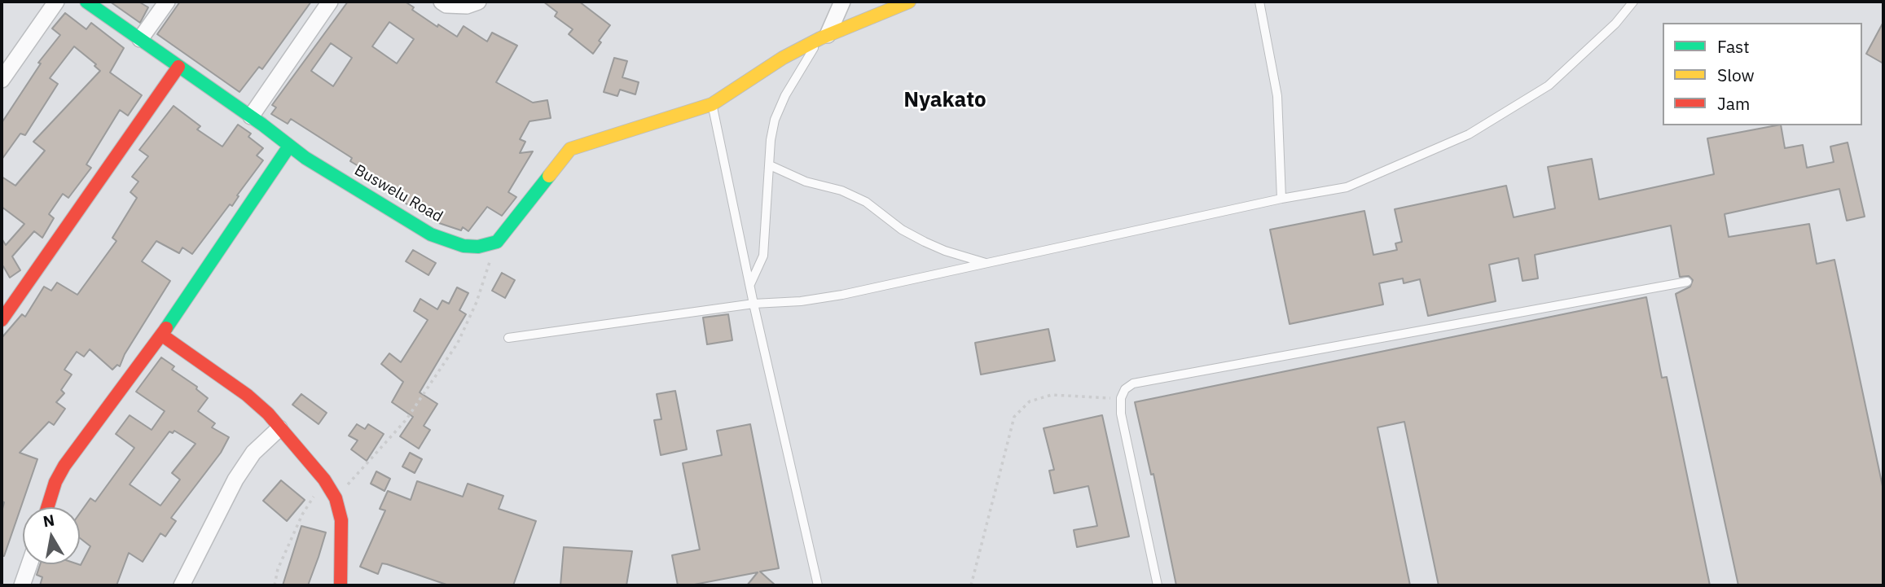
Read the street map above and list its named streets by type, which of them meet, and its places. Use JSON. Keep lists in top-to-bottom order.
{
  "streets": {
    "street": ["Buswelu Road"]
  },
  "districts": ["Nyakato"],
  "legend": ["Fast", "Slow", "Jam"],
  "north": "top"
}
